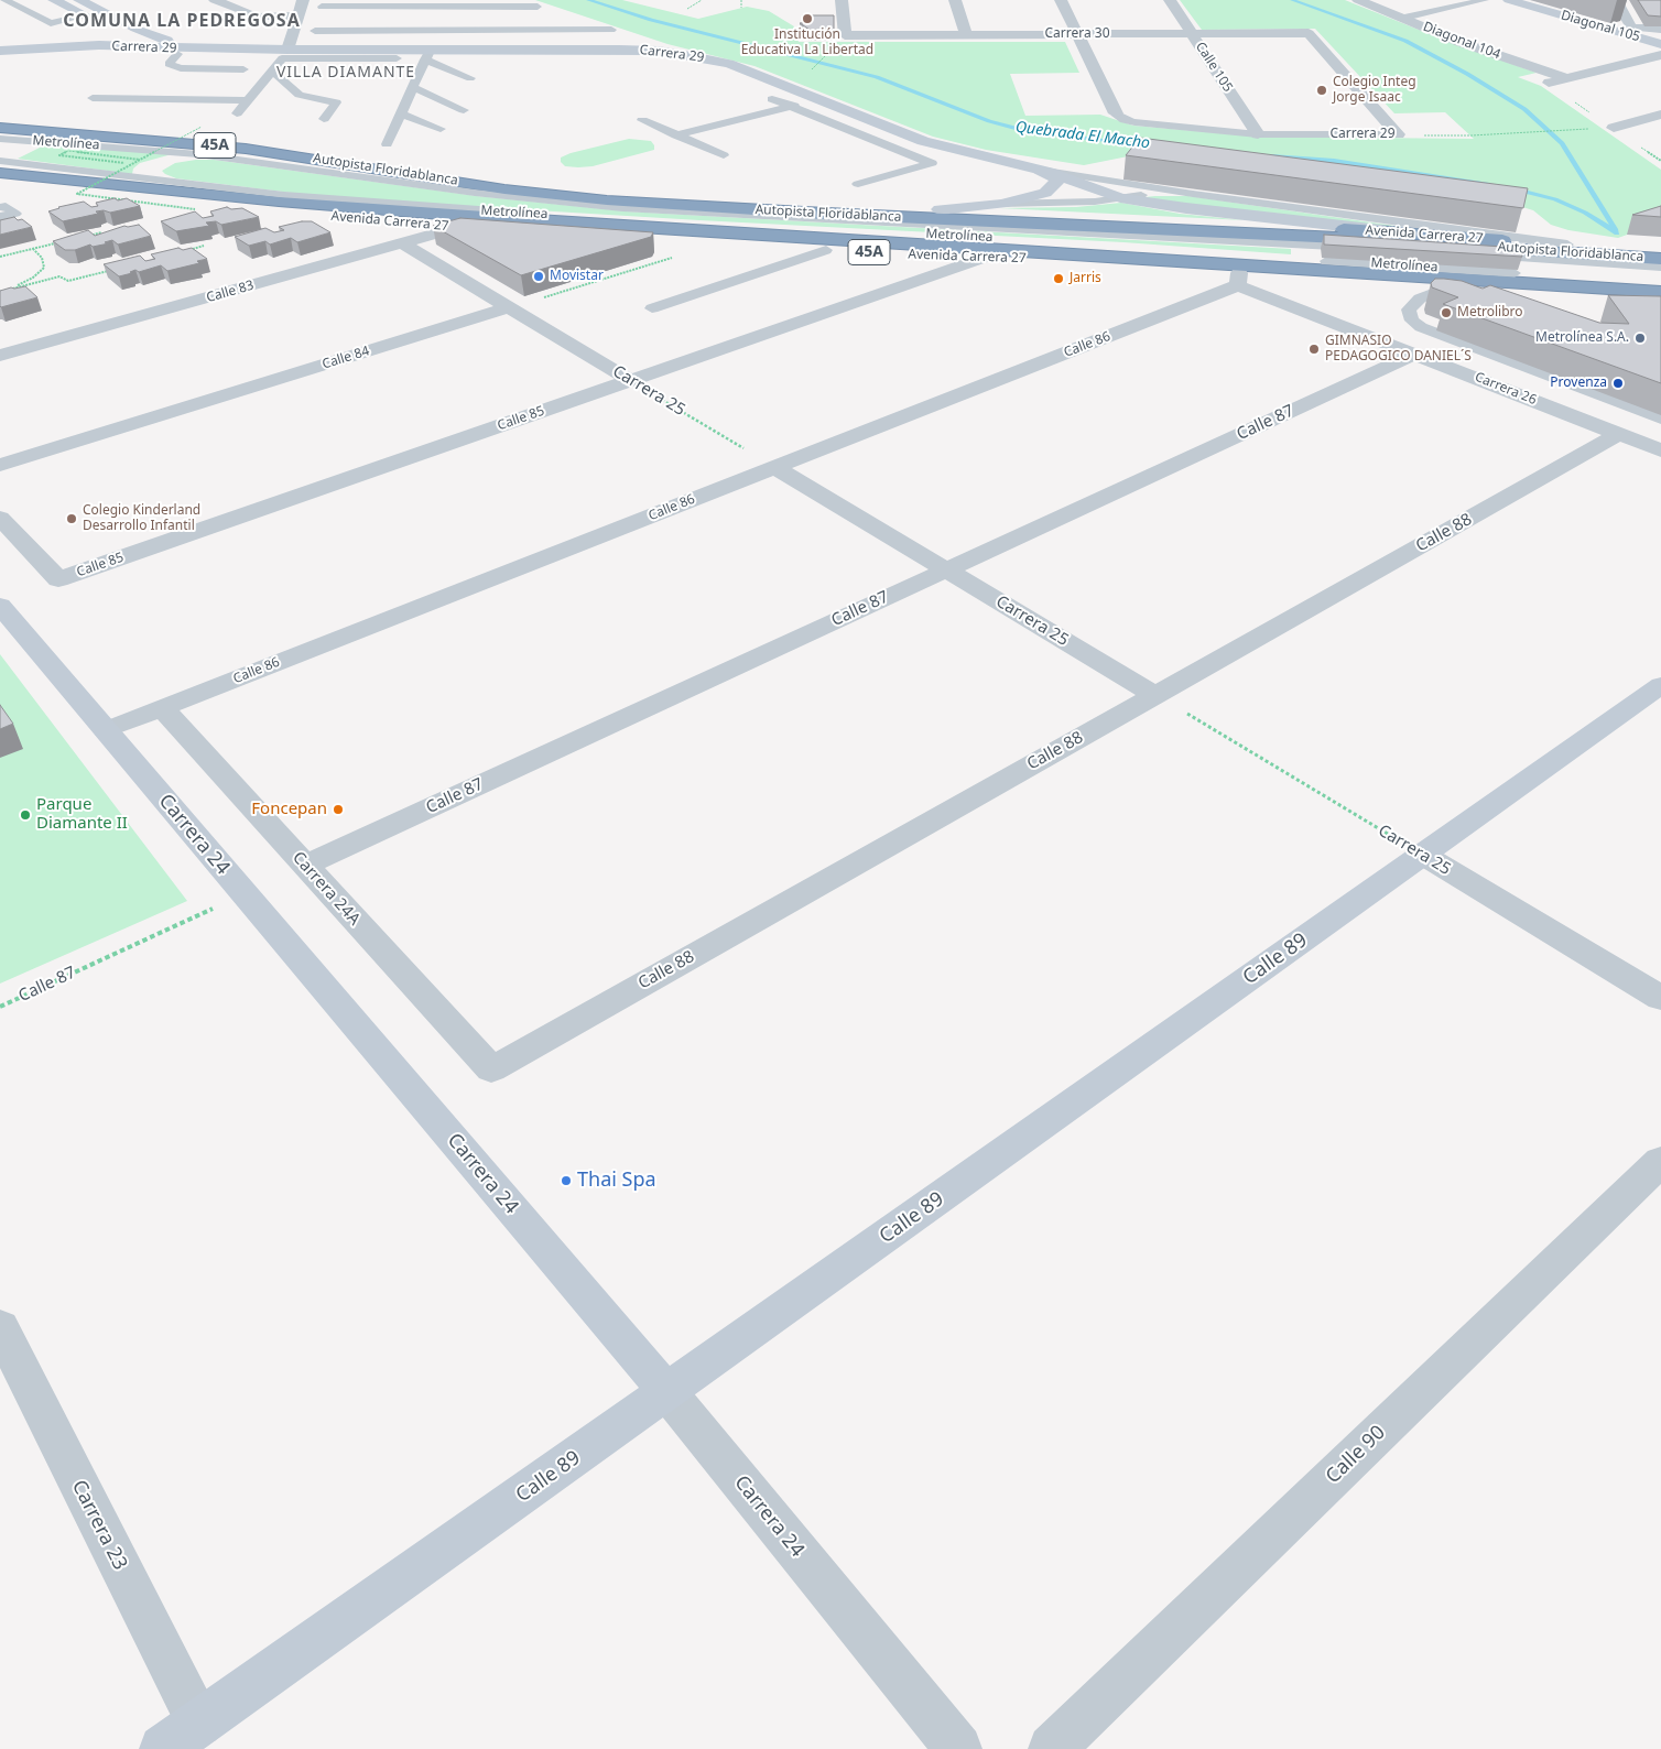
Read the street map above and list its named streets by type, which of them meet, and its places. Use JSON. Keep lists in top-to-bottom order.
{
  "streets": {
    "highway": ["45A", "Autopista Floridablanca", "Avenida Carrera 27"],
    "street": [
      "Diagonal 105",
      "Carrera 30",
      "Diagonal 104",
      "Carrera 29",
      "Calle 105",
      "Calle 83",
      "Calle 86",
      "Calle 84",
      "Carrera 26",
      "Carrera 25",
      "Calle 85",
      "Calle 87",
      "Calle 88",
      "Carrera 24",
      "Carrera 24A",
      "Calle 89",
      "Calle 90",
      "Carrera 23"
    ],
    "lane": ["Metrolínea"]
  },
  "crossings": [
    ["Carrera 30", "Carrera 29"],
    ["Carrera 30", "Calle 105"],
    ["Carrera 29", "Calle 105"],
    ["Carrera 29", "Avenida Carrera 27"],
    ["Autopista Floridablanca", "Avenida Carrera 27"],
    ["Avenida Carrera 27", "Calle 83"],
    ["Avenida Carrera 27", "Calle 86"],
    ["Avenida Carrera 27", "Carrera 26"],
    ["Avenida Carrera 27", "Calle 85"],
    ["Calle 83", "Carrera 25"],
    ["Calle 86", "Carrera 26"],
    ["Calle 86", "Carrera 25"],
    ["Calle 86", "Carrera 24"],
    ["Calle 86", "Carrera 24A"],
    ["Calle 84", "Carrera 25"],
    ["Carrera 26", "Calle 87"],
    ["Carrera 26", "Calle 88"],
    ["Carrera 25", "Calle 85"],
    ["Carrera 25", "Calle 87"],
    ["Carrera 25", "Calle 88"],
    ["Carrera 25", "Calle 89"],
    ["Calle 87", "Carrera 24"],
    ["Calle 87", "Carrera 24A"],
    ["Calle 88", "Carrera 24A"],
    ["Carrera 24", "Calle 89"],
    ["Calle 89", "Carrera 23"]
  ],
  "districts": ["COMUNA LA PEDREGOSA", "VILLA DIAMANTE"],
  "water": ["Quebrada El Macho"],
  "places": [
    "Institución Educativa La Libertad",
    "Colegio Integ Jorge Isaac",
    "Movistar",
    "Jarris",
    "Metrolibro",
    "Metrolínea S.A.",
    "GIMNASIO PEDAGOGICO DANIEL´S",
    "Provenza",
    "Colegio Kinderland Desarrollo Infantil",
    "Foncepan",
    "Parque Diamante II",
    "Thai Spa"
  ]
}
